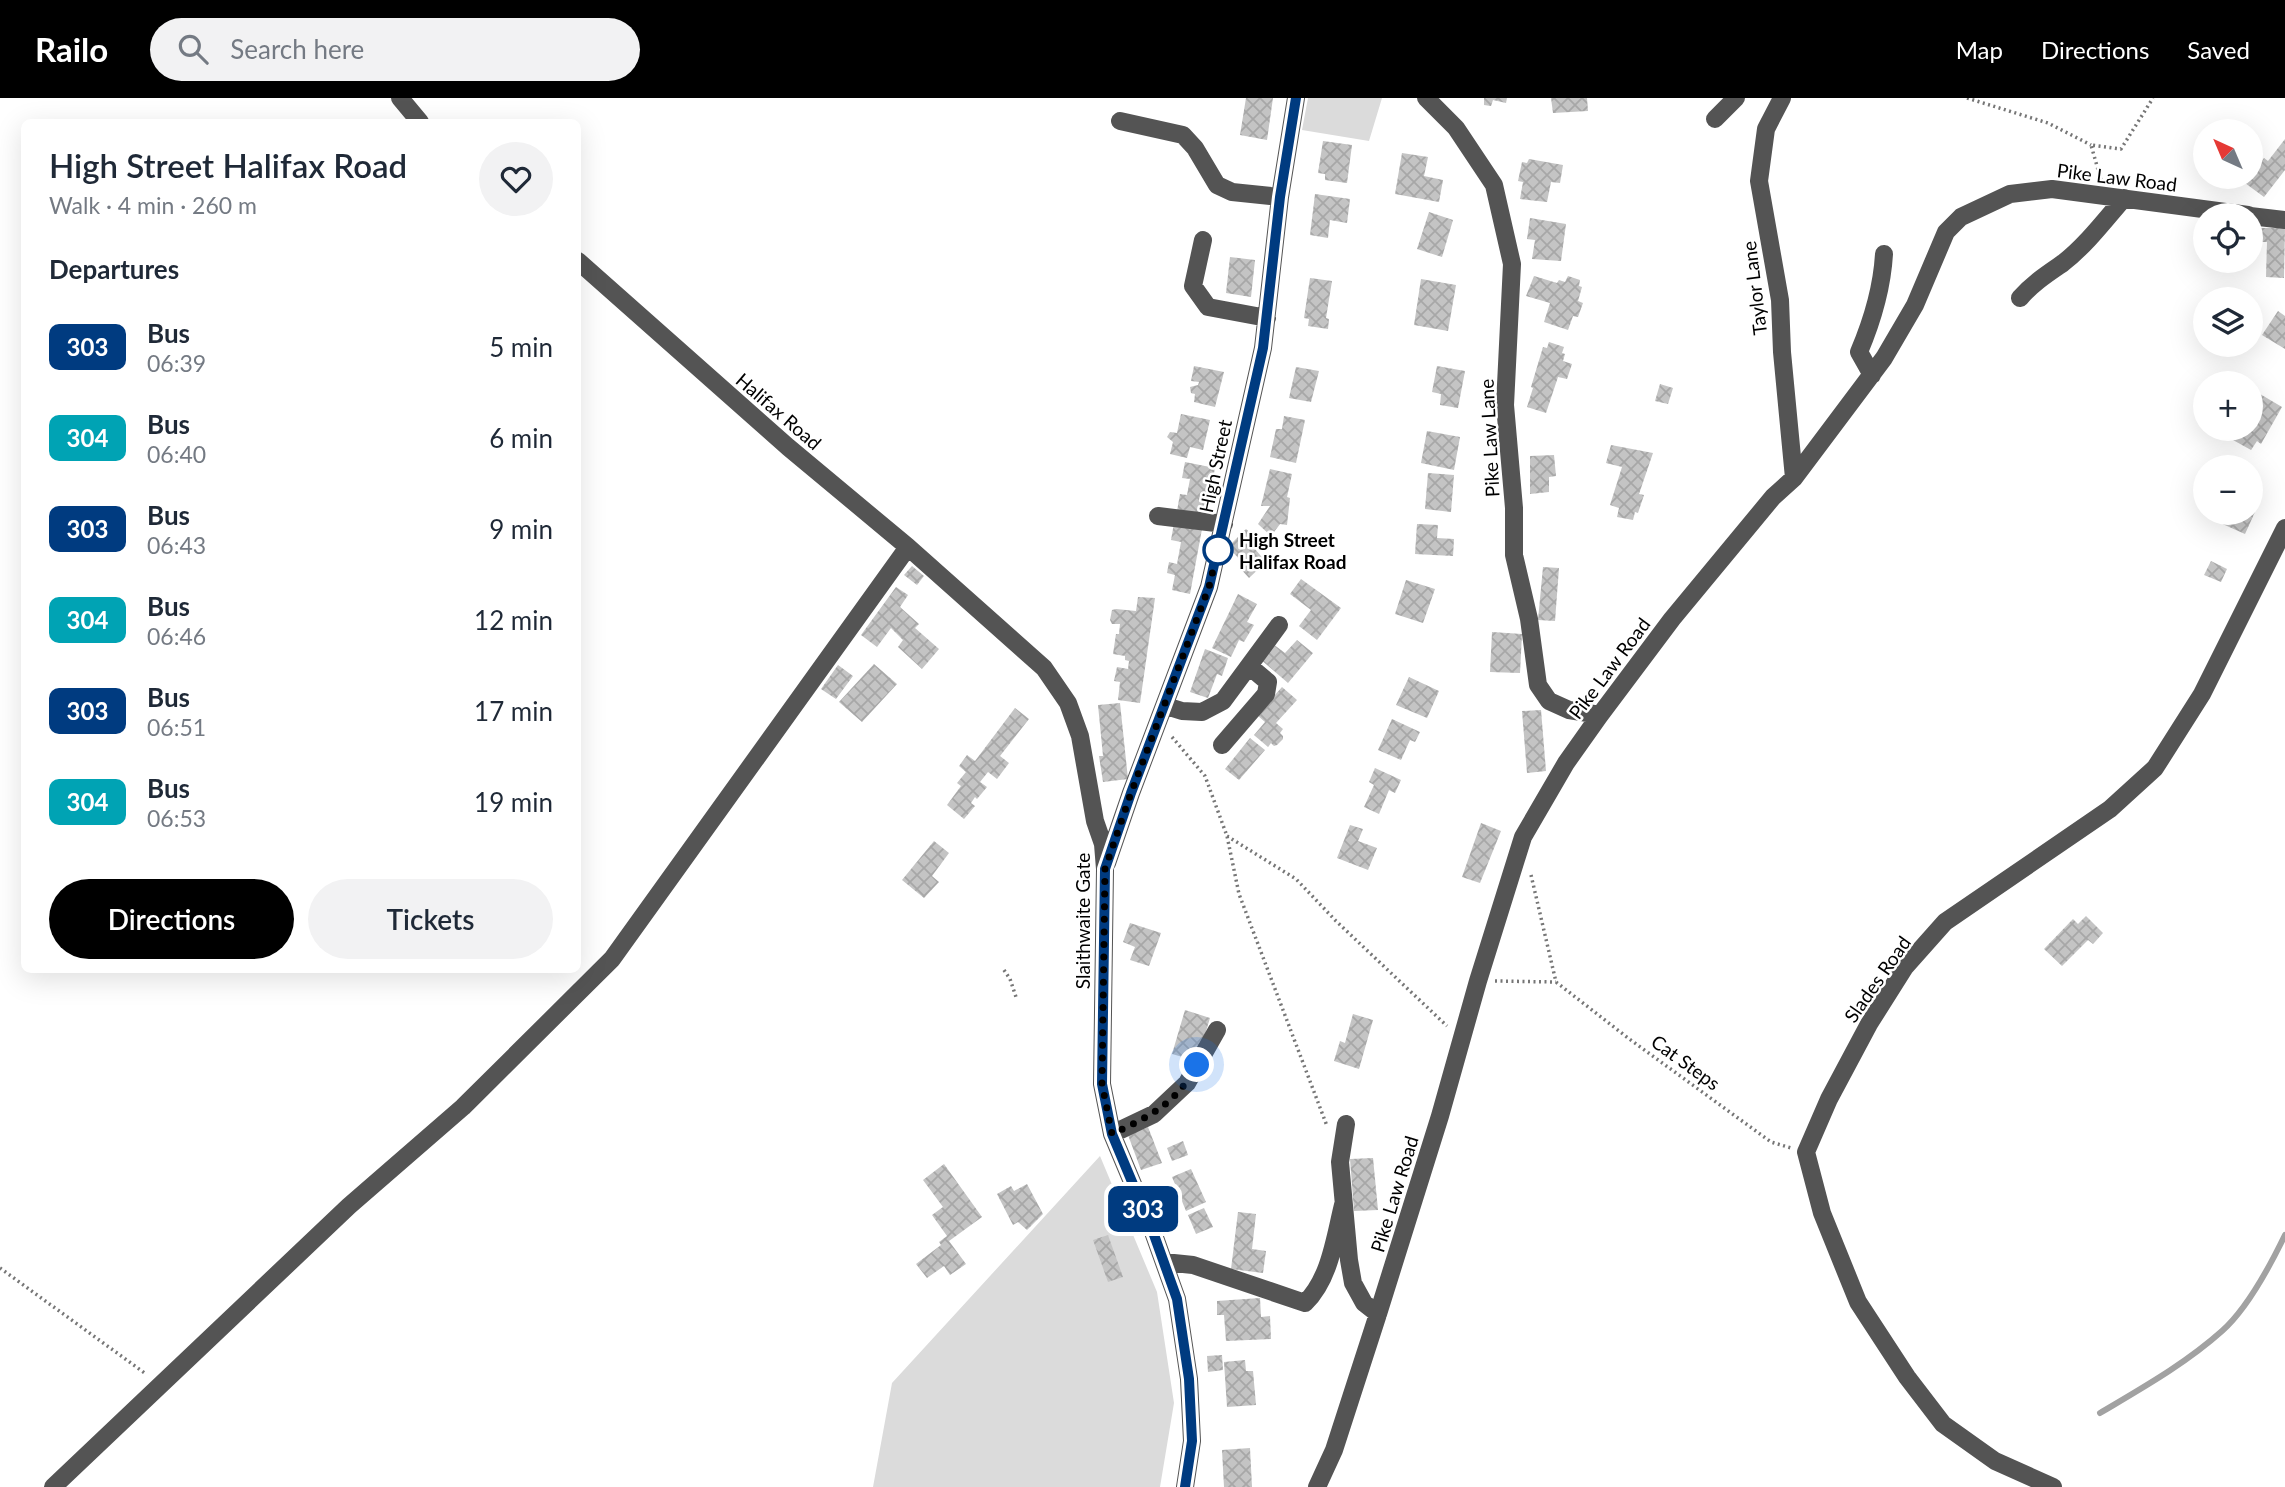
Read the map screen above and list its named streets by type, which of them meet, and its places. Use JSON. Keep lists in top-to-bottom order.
{
  "streets": {
    "street": [
      "Pike Law Road",
      "Taylor Lane",
      "Halifax Road",
      "Pike Law Lane",
      "High Street",
      "Slaithwaite Gate",
      "Slades Road"
    ],
    "path": ["Cat Steps"]
  },
  "crossings": [
    ["Pike Law Road", "Taylor Lane"],
    ["Pike Law Road", "Pike Law Lane"],
    ["Halifax Road", "Slaithwaite Gate"],
    ["High Street", "Slaithwaite Gate"],
    ["Slades Road", "Cat Steps"]
  ],
  "places": ["High Street Halifax Road"],
  "lines": ["bus line 303"],
  "north": "top left",
  "page": {
    "header": "Railo",
    "search": "Search here",
    "nav": ["Map", "Directions", "Saved"],
    "on_map": "303",
    "map_buttons": ["+", "−"],
    "heading": [
      ["High Street Halifax Road", "Walk · 4 min · 260 m"],
      "Departures"
    ],
    "list": [
      {
        "mark": "303",
        "name": "Bus",
        "note": "06:39",
        "value": "5 min"
      },
      {
        "mark": "304",
        "name": "Bus",
        "note": "06:40",
        "value": "6 min"
      },
      {
        "mark": "303",
        "name": "Bus",
        "note": "06:43",
        "value": "9 min"
      },
      {
        "mark": "304",
        "name": "Bus",
        "note": "06:46",
        "value": "12 min"
      },
      {
        "mark": "303",
        "name": "Bus",
        "note": "06:51",
        "value": "17 min"
      },
      {
        "mark": "304",
        "name": "Bus",
        "note": "06:53",
        "value": "19 min"
      }
    ],
    "buttons": ["Directions", "Tickets"]
  }
}
